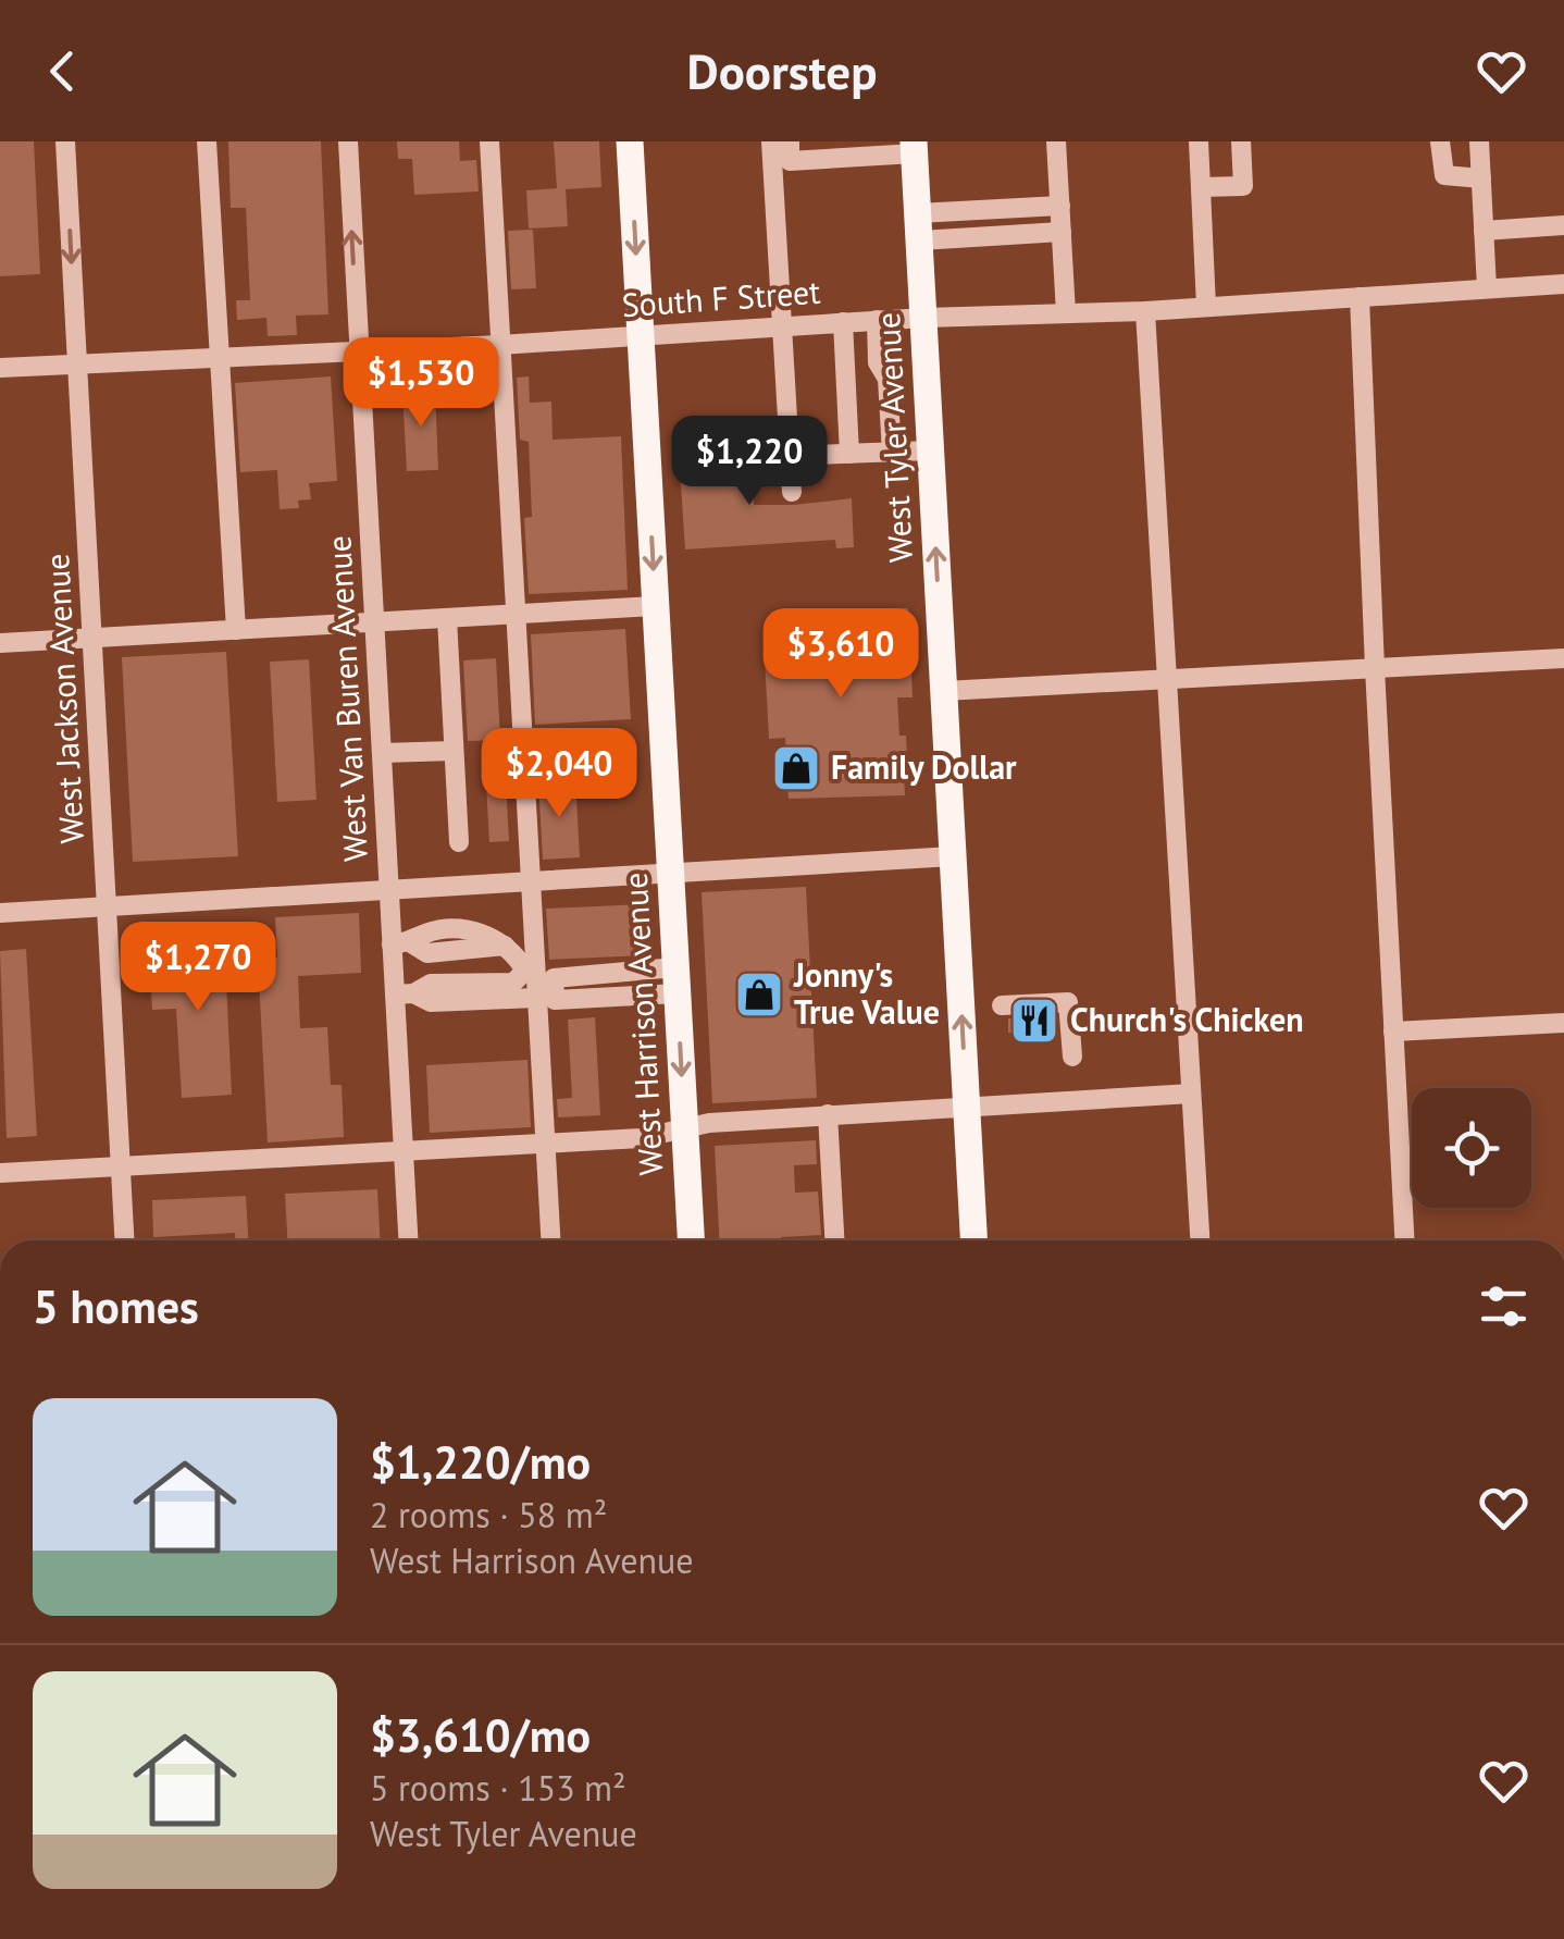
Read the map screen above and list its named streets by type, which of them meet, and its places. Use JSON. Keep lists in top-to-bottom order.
{
  "streets": {
    "main road": ["West Tyler Avenue", "West Harrison Avenue"],
    "street": ["South F Street", "West Jackson Avenue", "West Van Buren Avenue"]
  },
  "crossings": [
    ["South F Street", "West Tyler Avenue"],
    ["South F Street", "West Jackson Avenue"],
    ["South F Street", "West Van Buren Avenue"],
    ["South F Street", "West Harrison Avenue"]
  ],
  "one_way": ["West Tyler Avenue", "West Harrison Avenue"],
  "places": {
    "shop": ["Family Dollar", "Jonny's True Value"],
    "restaurant": ["Church's Chicken"]
  },
  "page": {
    "header": "Doorstep",
    "price": [
      "$1,530",
      "$1,220",
      "$3,610",
      "$2,040",
      "$1,270"
    ],
    "heading": "5 homes",
    "list": [
      {
        "name": "$1,220/mo",
        "note": "2 rooms · 58 m² · West Harrison Avenue"
      },
      {
        "name": "$3,610/mo",
        "note": "5 rooms · 153 m² · West Tyler Avenue"
      }
    ]
  }
}
